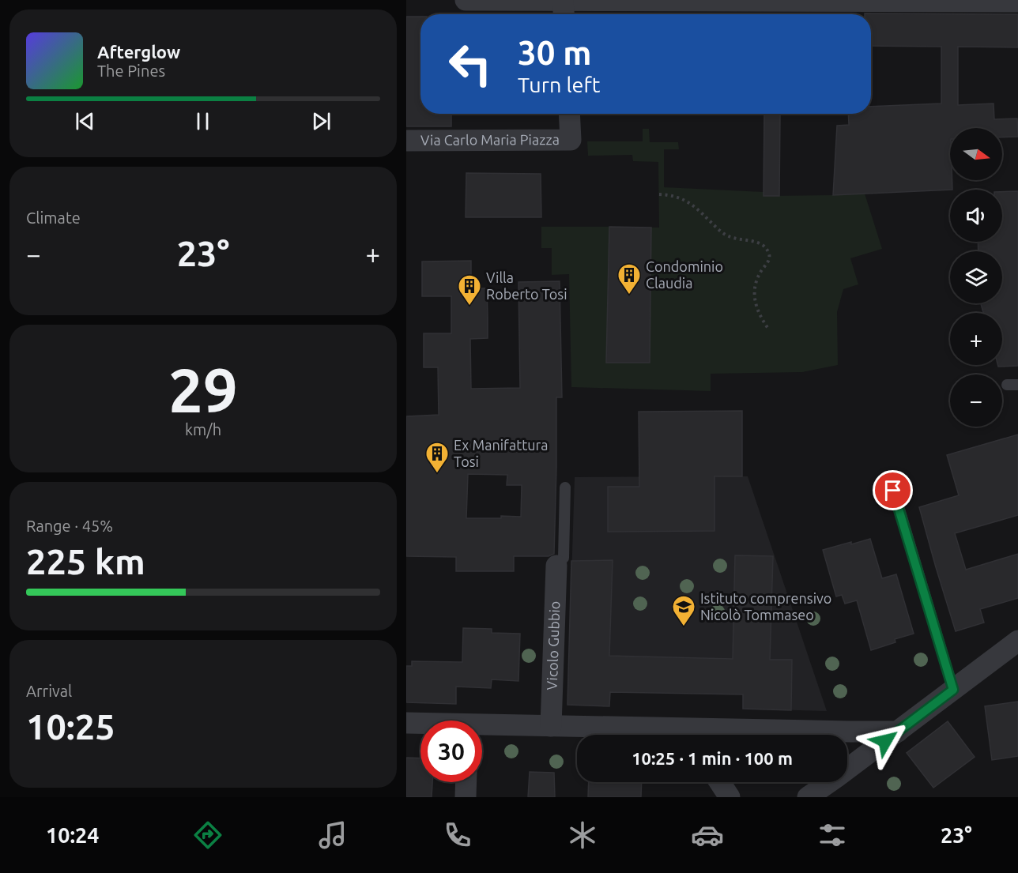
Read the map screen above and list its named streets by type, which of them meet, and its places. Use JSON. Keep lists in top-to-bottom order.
{
  "streets": {
    "street": ["Via Carlo Maria Piazza", "Vicolo Gubbio"]
  },
  "places": {
    "building": ["Condominio Claudia", "Villa Roberto Tosi", "Ex Manifattura Tosi"],
    "school or university": ["Istituto comprensivo Nicolò Tommaseo"]
  },
  "north": "right",
  "page": {
    "turn": ["30 m", "Turn left"],
    "song": ["Afterglow", "The Pines"],
    "map_buttons": ["+", "−"],
    "tile": [
      "Climate",
      ["29", "km/h"],
      ["Range · 45%", "225 km"],
      ["Arrival", "10:25"]
    ],
    "heat": ["−", "23°", "+"],
    "limit": "30",
    "trip": "10:25 · 1 min · 100 m",
    "tabs": ["10:24", "23°"]
  }
}
